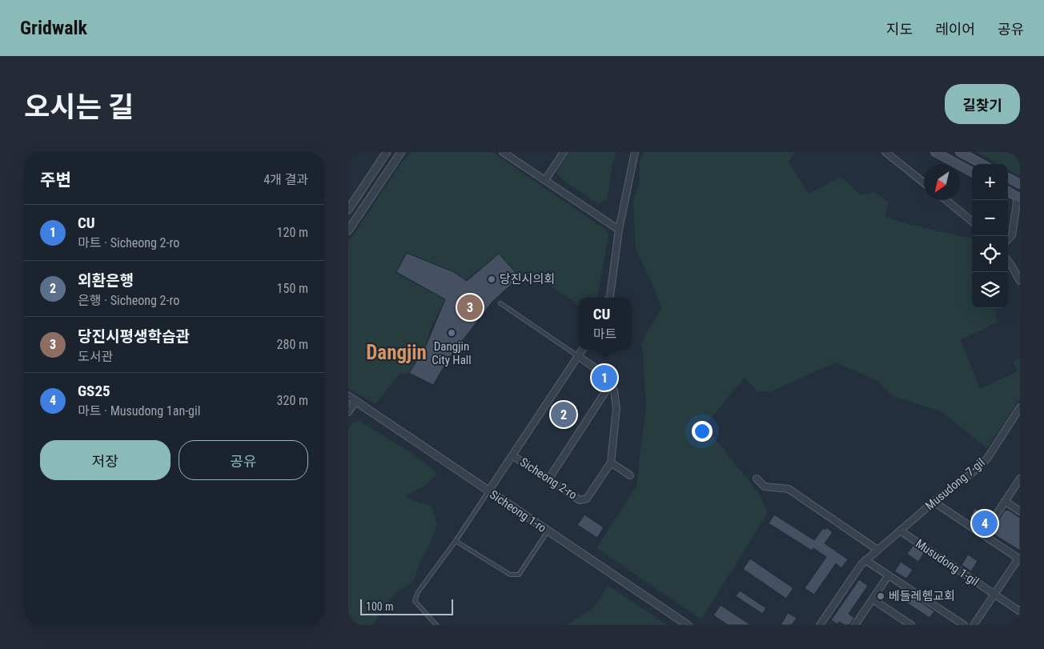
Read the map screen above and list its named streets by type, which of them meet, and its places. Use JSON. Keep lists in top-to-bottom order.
{
  "streets": {
    "street": [
      "Sicheong 2-ro",
      "Musudong 7-gil",
      "Sicheong 1-ro",
      "Musudong 1-gil"
    ]
  },
  "crossings": [
    ["Sicheong 2-ro", "Sicheong 1-ro"],
    ["Musudong 7-gil", "Musudong 1-gil"]
  ],
  "districts": ["Dangjin"],
  "places": ["당진시의회", "Dangjin City Hall", "베들레헴교회"],
  "scale_bar": "100 m",
  "north": "bottom left",
  "page": {
    "header": "Gridwalk",
    "nav": ["지도", "레이어", "공유"],
    "title": "오시는 길",
    "buttons": [
      "길찾기",
      ["저장", "공유"]
    ],
    "heading": ["주변", "4개 결과"],
    "map_buttons": ["+", "−"],
    "list": [
      {
        "mark": "1",
        "name": "CU",
        "note": "마트 · Sicheong 2-ro",
        "value": "120 m"
      },
      {
        "mark": "2",
        "name": "외환은행",
        "note": "은행 · Sicheong 2-ro",
        "value": "150 m"
      },
      {
        "mark": "3",
        "name": "당진시평생학습관",
        "note": "도서관",
        "value": "280 m"
      },
      {
        "mark": "4",
        "name": "GS25",
        "note": "마트 · Musudong 1an-gil",
        "value": "320 m"
      }
    ],
    "pins": [
      "3",
      "1",
      "2",
      "4"
    ],
    "popup": ["CU", "마트"],
    "scale": "100 m"
  }
}
